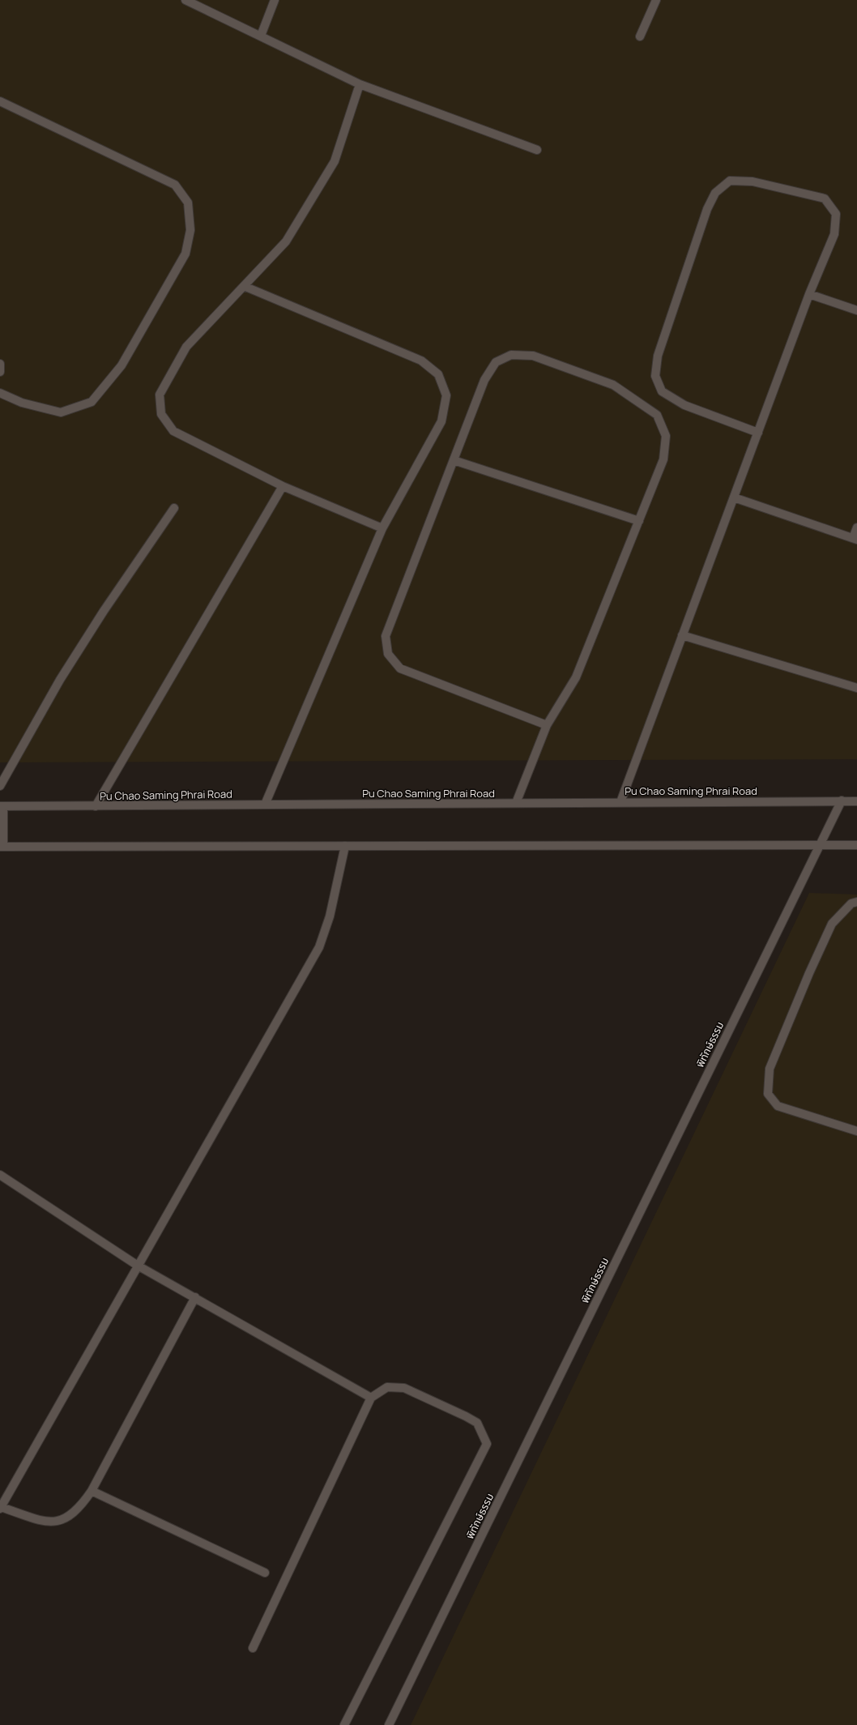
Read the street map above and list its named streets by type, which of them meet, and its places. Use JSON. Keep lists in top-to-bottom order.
{
  "streets": {
    "main road": ["Pu Chao Saming Phrai Road", "พิทักษ์ธรรม"]
  },
  "crossings": [
    ["Pu Chao Saming Phrai Road", "พิทักษ์ธรรม"]
  ]
}
